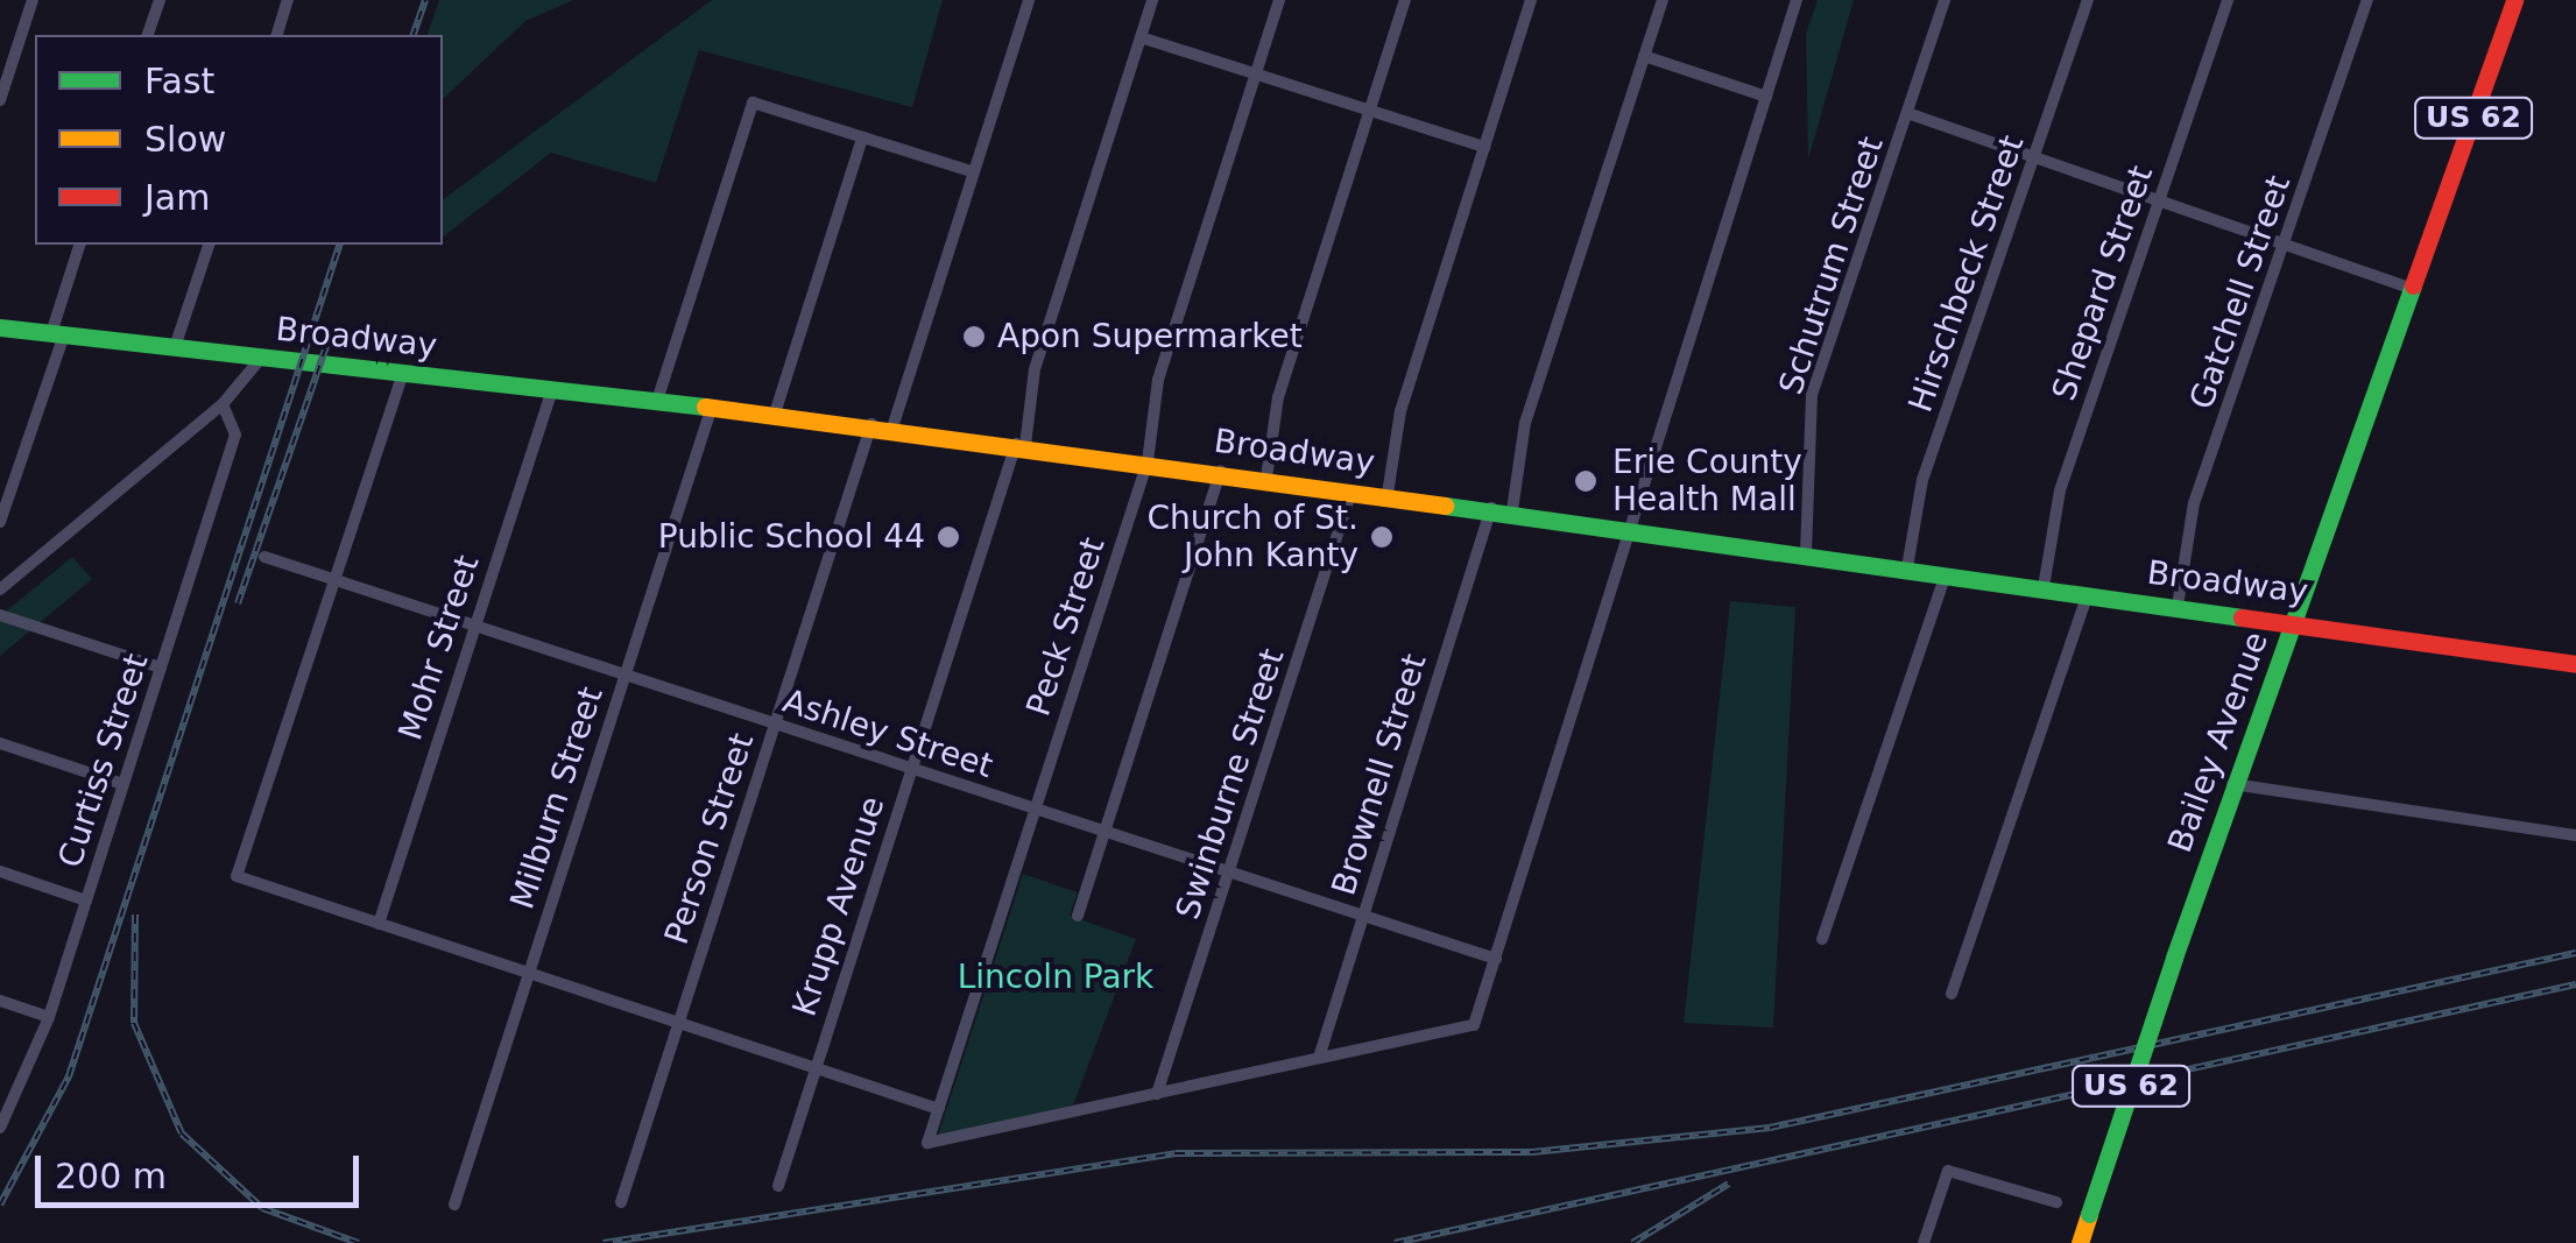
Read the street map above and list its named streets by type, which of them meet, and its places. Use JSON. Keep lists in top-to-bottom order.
{
  "streets": {
    "main road": ["US 62", "Broadway", "Bailey Avenue"],
    "street": [
      "Schutrum Street",
      "Hirschbeck Street",
      "Shepard Street",
      "Gatchell Street",
      "Peck Street",
      "Mohr Street",
      "Ashley Street",
      "Curtiss Street",
      "Brownell Street",
      "Swinburne Street",
      "Milburn Street",
      "Person Street",
      "Krupp Avenue"
    ]
  },
  "crossings": [
    ["Schutrum Street", "Broadway"],
    ["Hirschbeck Street", "Broadway"],
    ["Shepard Street", "Broadway"],
    ["Gatchell Street", "Broadway"],
    ["Broadway", "Peck Street"],
    ["Broadway", "Mohr Street"],
    ["Broadway", "Bailey Avenue"],
    ["Broadway", "Brownell Street"],
    ["Broadway", "Swinburne Street"],
    ["Broadway", "Milburn Street"],
    ["Broadway", "Person Street"],
    ["Broadway", "Krupp Avenue"],
    ["Peck Street", "Ashley Street"],
    ["Peck Street", "Swinburne Street"],
    ["Mohr Street", "Ashley Street"],
    ["Ashley Street", "Brownell Street"],
    ["Ashley Street", "Swinburne Street"],
    ["Ashley Street", "Milburn Street"],
    ["Ashley Street", "Person Street"],
    ["Ashley Street", "Krupp Avenue"]
  ],
  "parks": ["Lincoln Park"],
  "places": [
    "Apon Supermarket",
    "Erie County Health Mall",
    "Public School 44",
    "Church of St. John Kanty"
  ],
  "legend": ["Fast", "Slow", "Jam"],
  "scale_bar": "200 m"
}
